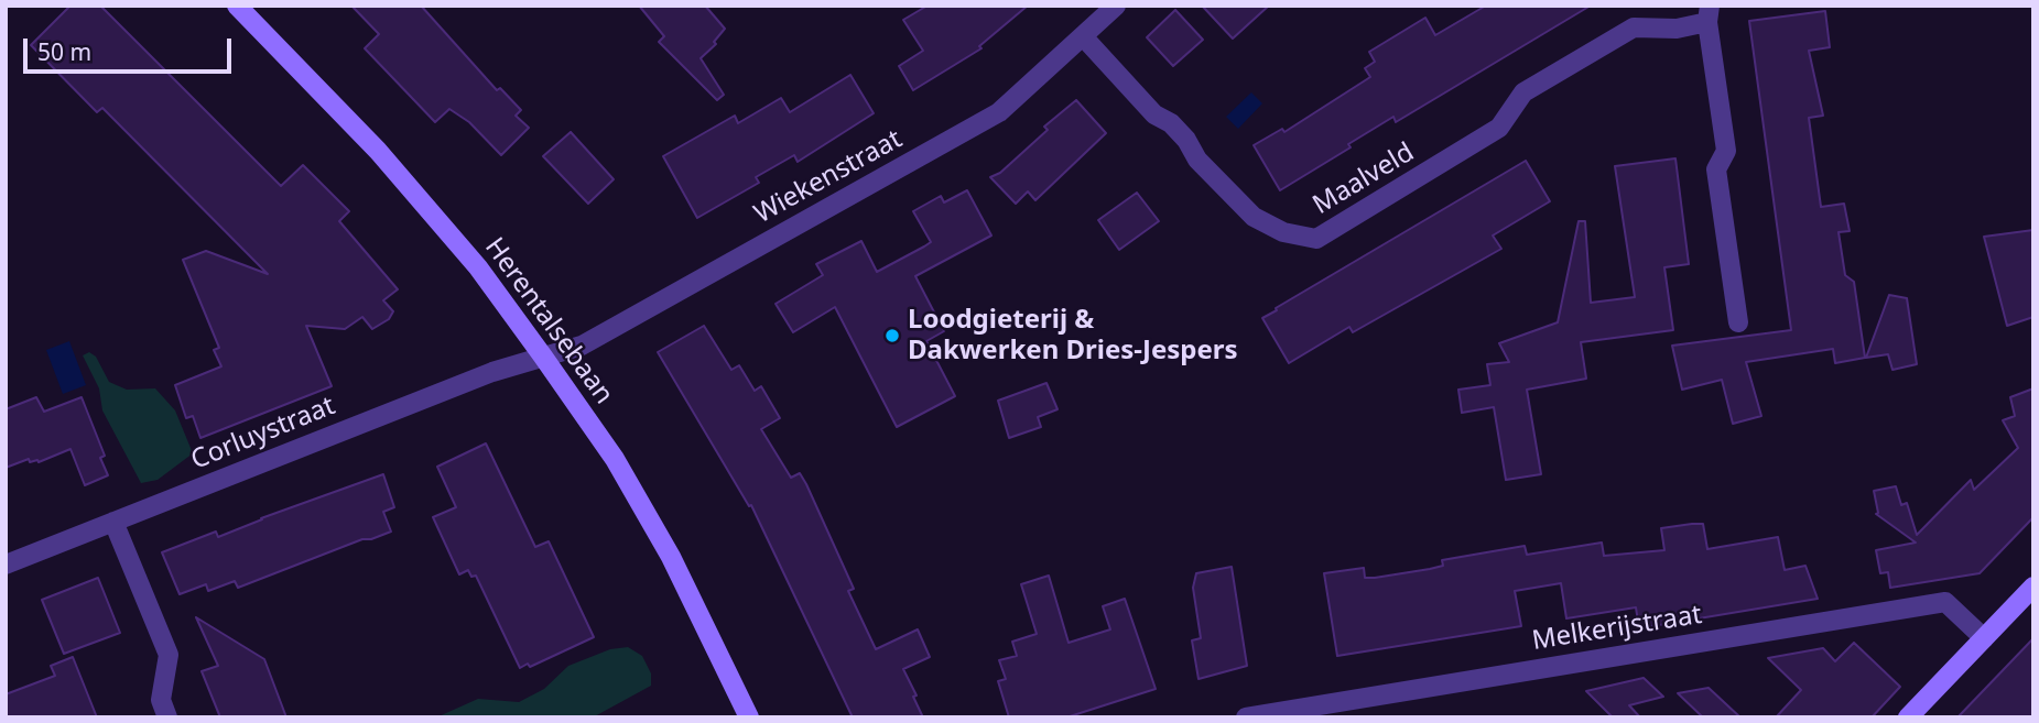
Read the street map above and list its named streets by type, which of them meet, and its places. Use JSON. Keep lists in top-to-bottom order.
{
  "streets": {
    "main road": ["Herentalsebaan"],
    "street": [
      "Wiekenstraat",
      "Maalveld",
      "Corluystraat",
      "Melkerijstraat"
    ]
  },
  "crossings": [
    ["Wiekenstraat", "Maalveld"],
    ["Wiekenstraat", "Herentalsebaan"],
    ["Wiekenstraat", "Corluystraat"],
    ["Herentalsebaan", "Corluystraat"]
  ],
  "places": ["Loodgieterij & Dakwerken Dries-Jespers"],
  "scale_bar": "50 m"
}
